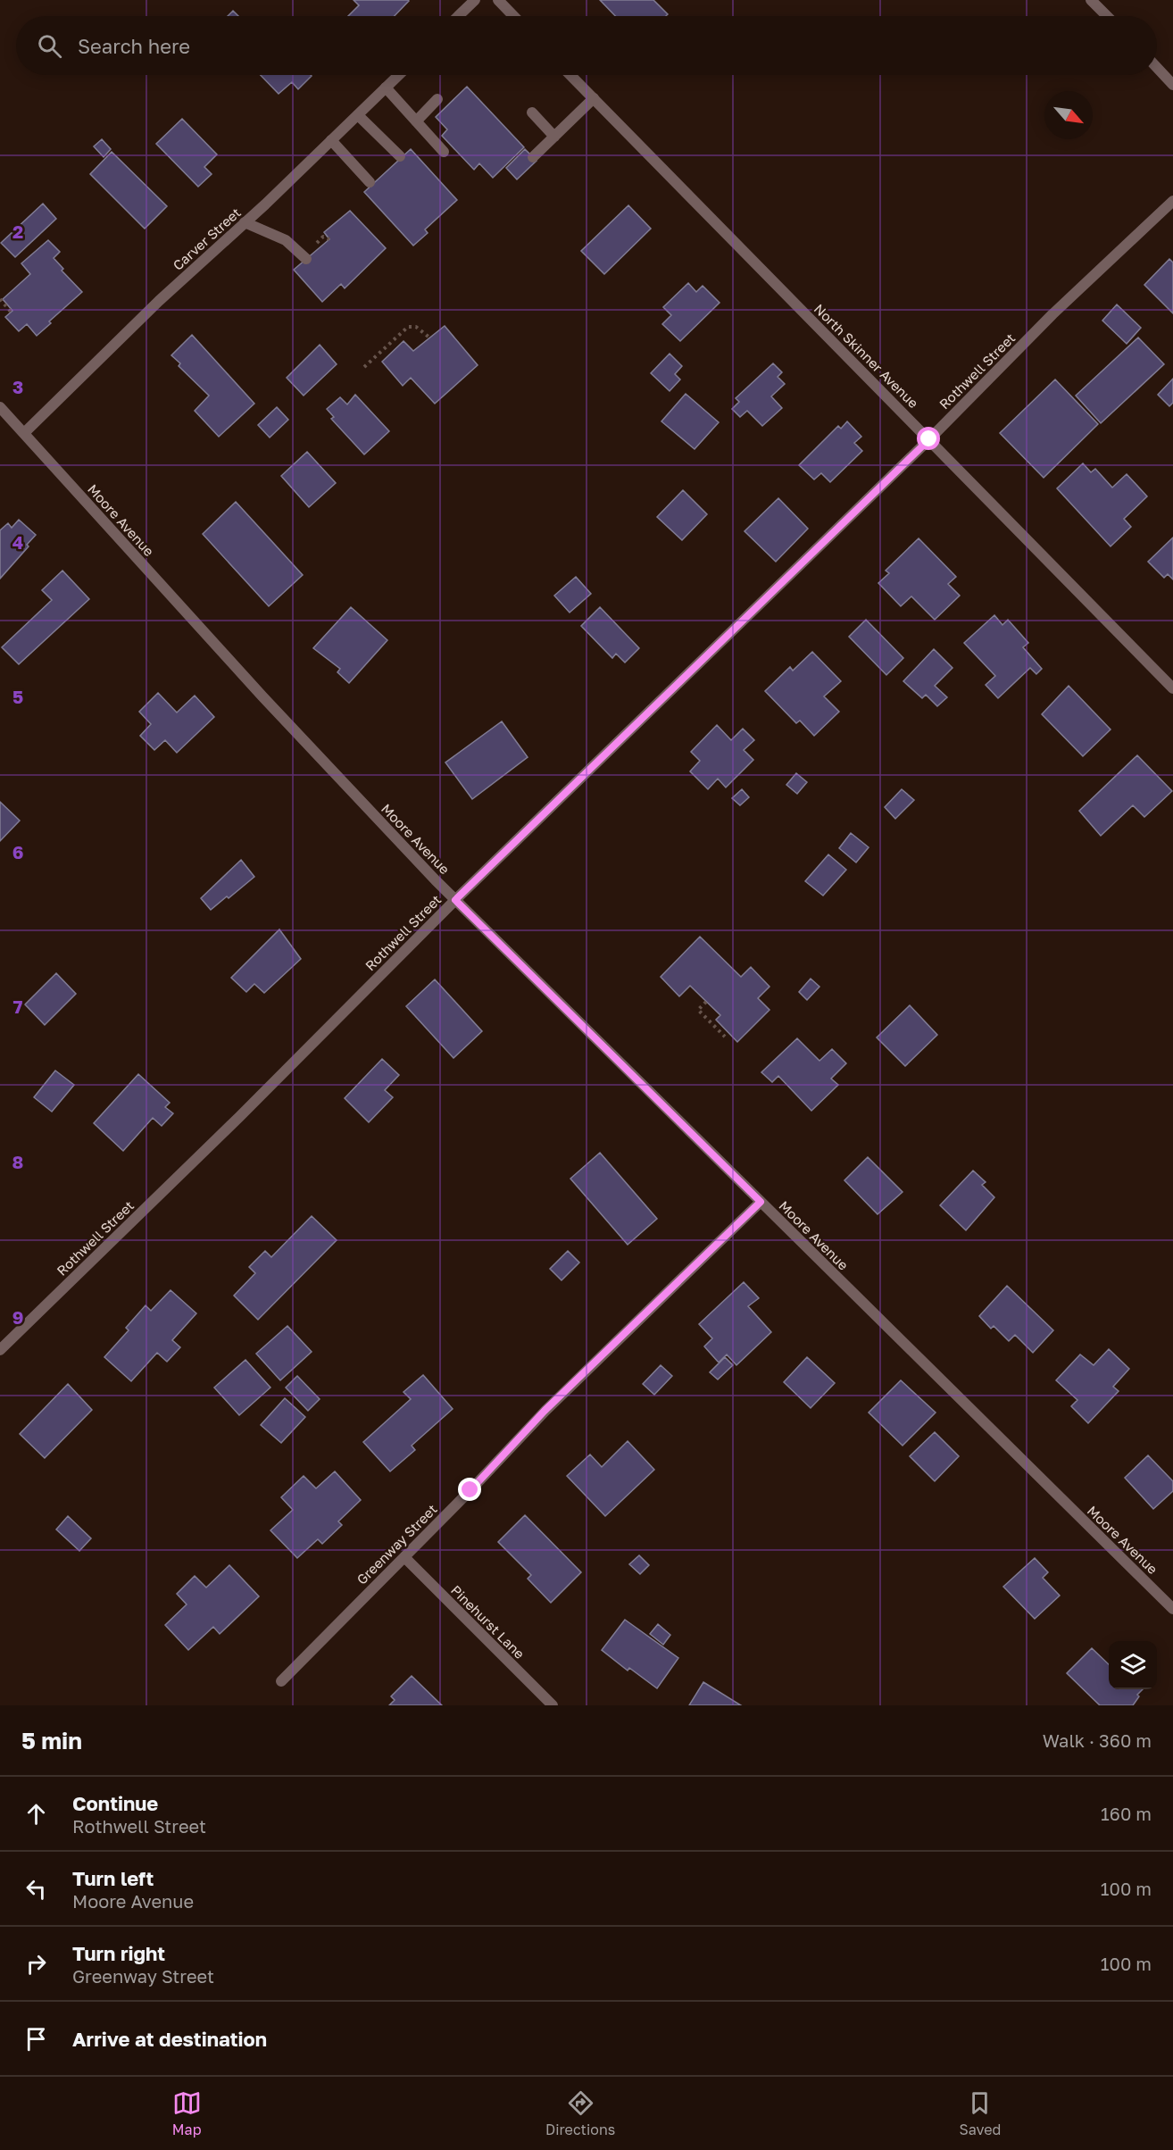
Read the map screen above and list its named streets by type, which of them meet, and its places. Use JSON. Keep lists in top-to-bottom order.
{
  "streets": {
    "street": [
      "Carver Street",
      "North Skinner Avenue",
      "Rothwell Street",
      "Moore Avenue",
      "Greenway Street",
      "Pinehurst Lane"
    ]
  },
  "crossings": [
    ["Carver Street", "Moore Avenue"],
    ["North Skinner Avenue", "Rothwell Street"],
    ["Rothwell Street", "Moore Avenue"],
    ["Moore Avenue", "Greenway Street"],
    ["Greenway Street", "Pinehurst Lane"]
  ],
  "north": "bottom right",
  "page": {
    "search": "Search here",
    "heading": ["5 min", "Walk · 360 m"],
    "list": [
      ["Continue", "Rothwell Street", "160 m"],
      ["Turn left", "Moore Avenue", "100 m"],
      ["Turn right", "Greenway Street", "100 m"],
      "Arrive at destination"
    ],
    "nav": ["Map", "Directions", "Saved"]
  },
  "grid": {
    "rows": [
      "2",
      "3",
      "4",
      "5",
      "6",
      "7",
      "8",
      "9"
    ]
  }
}
